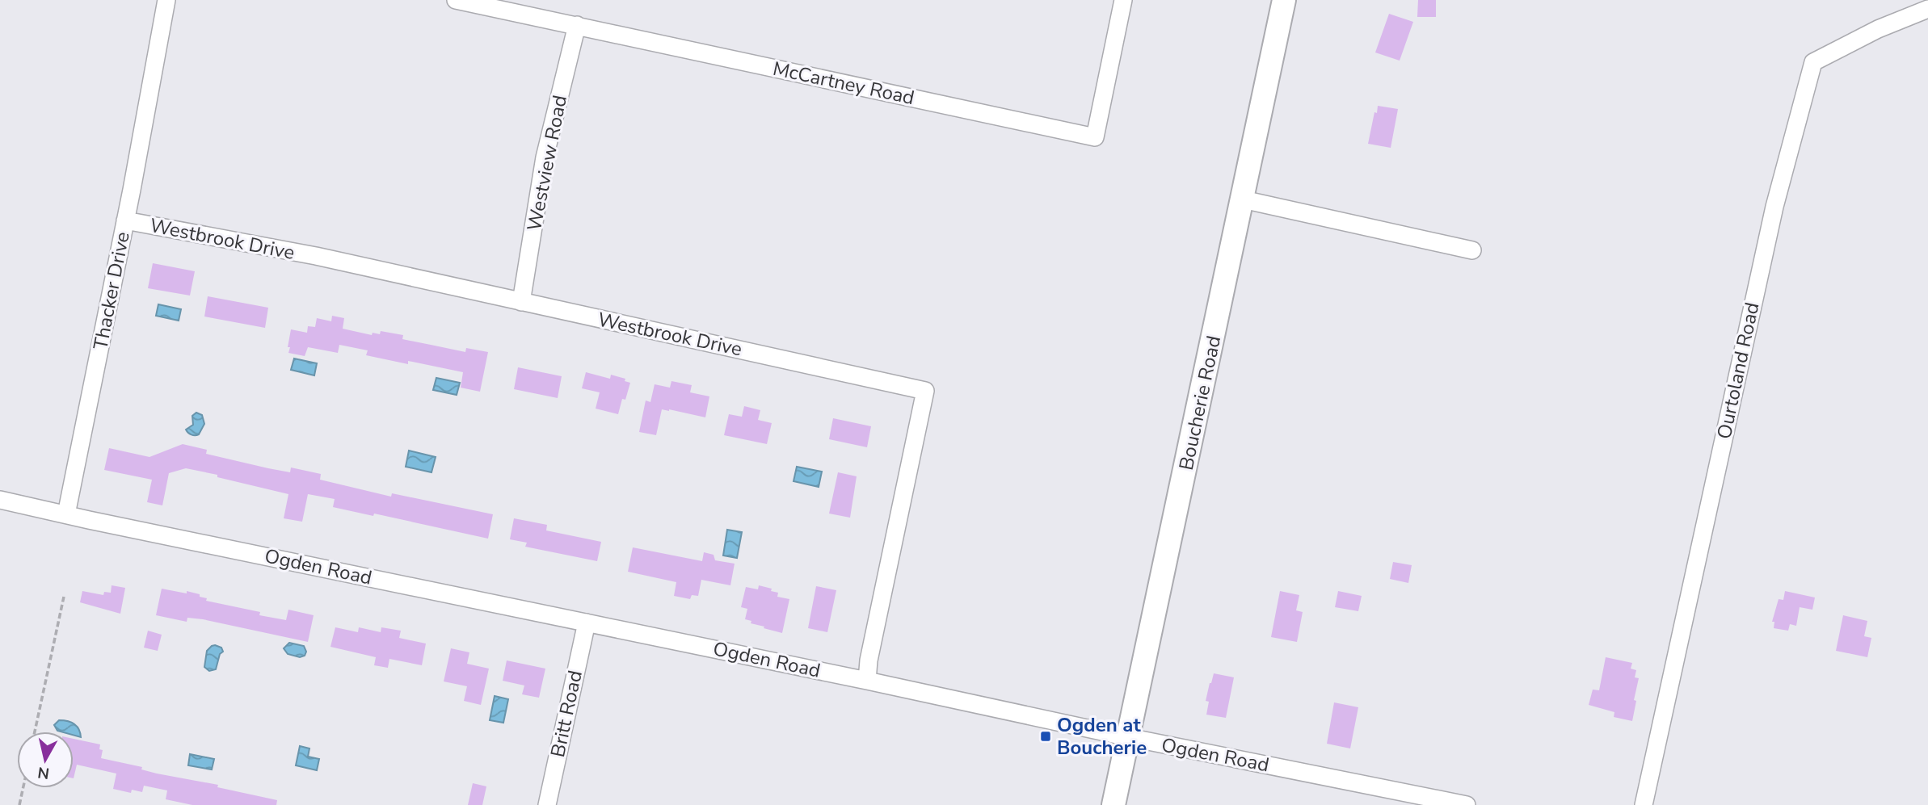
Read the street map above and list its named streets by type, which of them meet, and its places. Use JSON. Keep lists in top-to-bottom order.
{
  "streets": {
    "main road": ["Boucherie Road"],
    "street": [
      "McCartney Road",
      "Westview Road",
      "Westbrook Drive",
      "Thacker Drive",
      "Ourtoland Road",
      "Ogden Road",
      "Britt Road"
    ]
  },
  "crossings": [
    ["McCartney Road", "Westview Road"],
    ["Westview Road", "Westbrook Drive"],
    ["Westbrook Drive", "Thacker Drive"],
    ["Westbrook Drive", "Ogden Road"],
    ["Thacker Drive", "Ogden Road"],
    ["Boucherie Road", "Ogden Road"],
    ["Ogden Road", "Britt Road"]
  ],
  "places": {
    "transit": ["Ogden at Boucherie"]
  },
  "north": "bottom"
}
